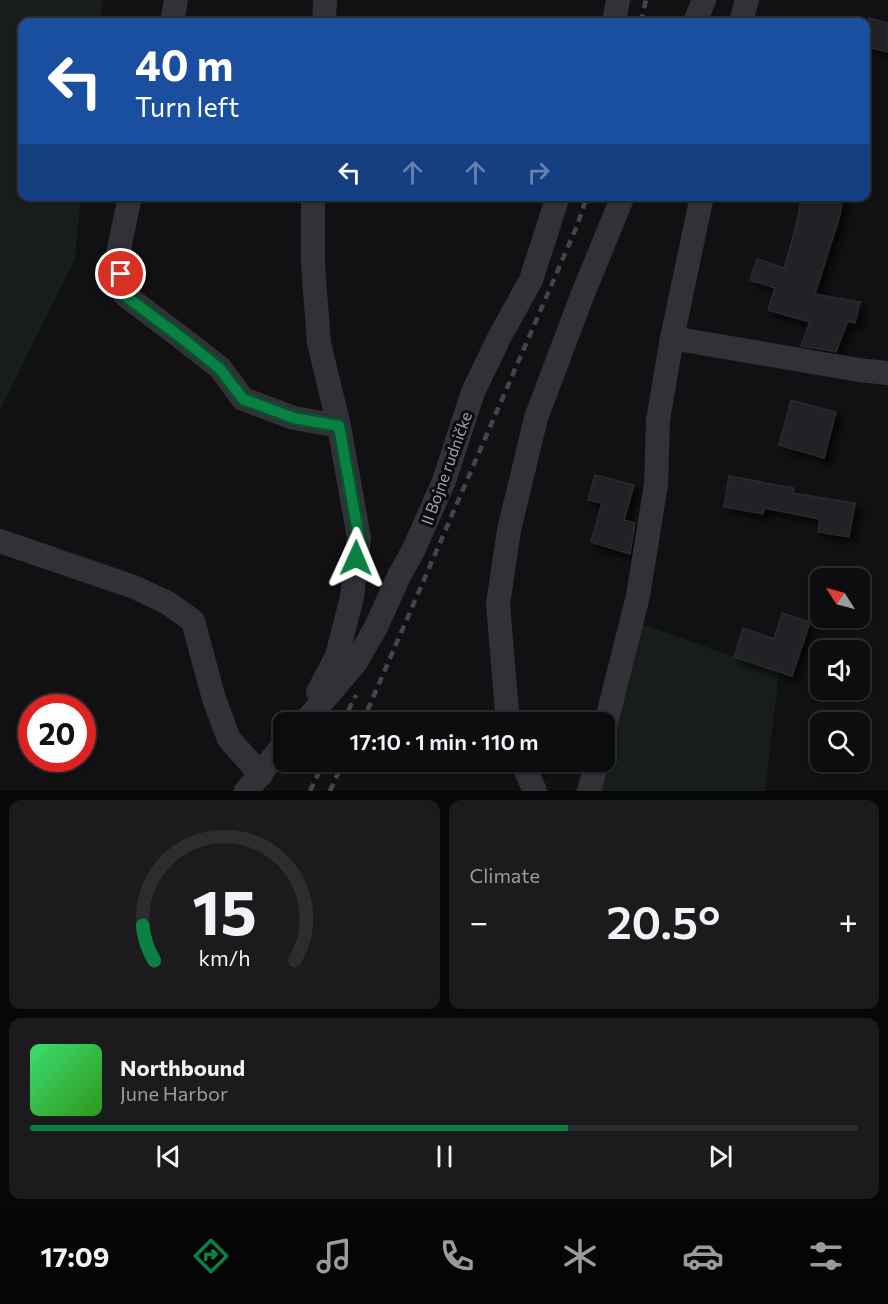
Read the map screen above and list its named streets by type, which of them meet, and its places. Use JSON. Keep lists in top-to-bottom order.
{
  "streets": {
    "street": ["II Bojne rudničke"]
  },
  "north": "top left",
  "page": {
    "turn": ["40 m", "Turn left"],
    "limit": "20",
    "trip": "17:10 · 1 min · 110 m",
    "tile": "Climate",
    "heat": ["−", "20.5°", "+"],
    "song": ["Northbound", "June Harbor"],
    "tabs": "17:09",
    "gauge": ["15", "km/h"]
  }
}
